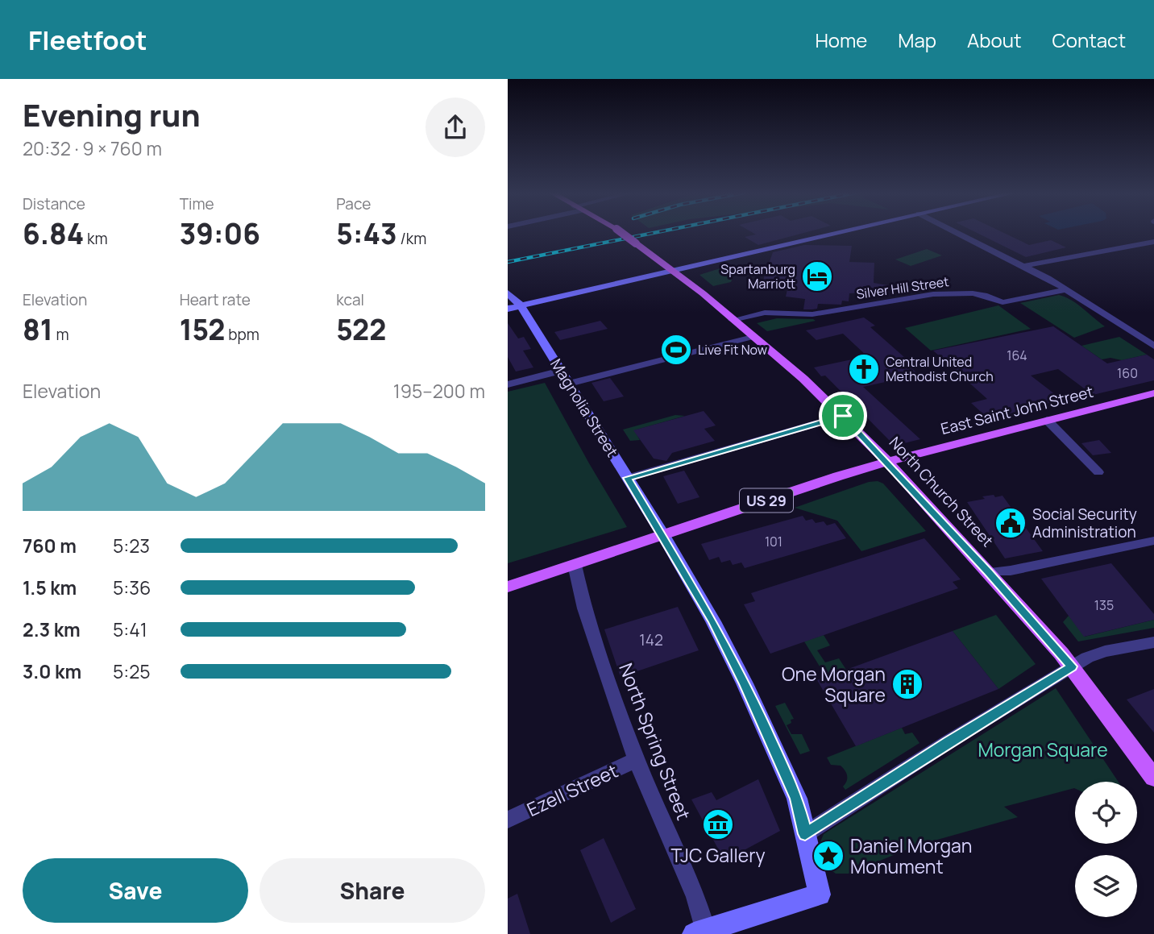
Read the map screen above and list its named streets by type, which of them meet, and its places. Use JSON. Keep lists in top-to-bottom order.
{
  "streets": {
    "main road": ["East Saint John Street", "North Church Street", "US 29"],
    "street": [
      "Silver Hill Street",
      "Magnolia Street",
      "North Spring Street",
      "Ezell Street"
    ]
  },
  "crossings": [
    ["Silver Hill Street", "North Church Street"],
    ["Magnolia Street", "US 29"],
    ["Magnolia Street", "North Spring Street"],
    ["East Saint John Street", "North Church Street"],
    ["East Saint John Street", "US 29"],
    ["North Church Street", "US 29"],
    ["US 29", "North Spring Street"],
    ["North Spring Street", "Ezell Street"]
  ],
  "parks": ["Morgan Square"],
  "places": {
    "hotel": ["Spartanburg Marriott"],
    "sports": ["Live Fit Now"],
    "church": ["Central United Methodist Church"],
    "public building": ["Social Security Administration"],
    "building": ["One Morgan Square"],
    "museum": ["TJC Gallery"],
    "place": ["Daniel Morgan Monument"]
  },
  "house_numbers": [
    "164",
    "160",
    "101",
    "135",
    "142"
  ],
  "page": {
    "header": "Fleetfoot",
    "nav": [
      "Home",
      "Map",
      "About",
      "Contact"
    ],
    "heading": ["Evening run", "20:32 · 9 × 760 m"],
    "stats": [
      ["Distance", "6.84 km"],
      ["Time", "39:06"],
      ["Pace", "5:43 /km"],
      ["Elevation", "81 m"],
      ["Heart rate", "152 bpm"],
      ["kcal", "522"]
    ],
    "chart": ["Elevation", "195–200 m"],
    "list": [
      {
        "name": "760 m",
        "note": "5:23"
      },
      {
        "name": "1.5 km",
        "note": "5:36"
      },
      {
        "name": "2.3 km",
        "note": "5:41"
      },
      {
        "name": "3.0 km",
        "note": "5:25"
      }
    ],
    "buttons": ["Save", "Share"]
  }
}
